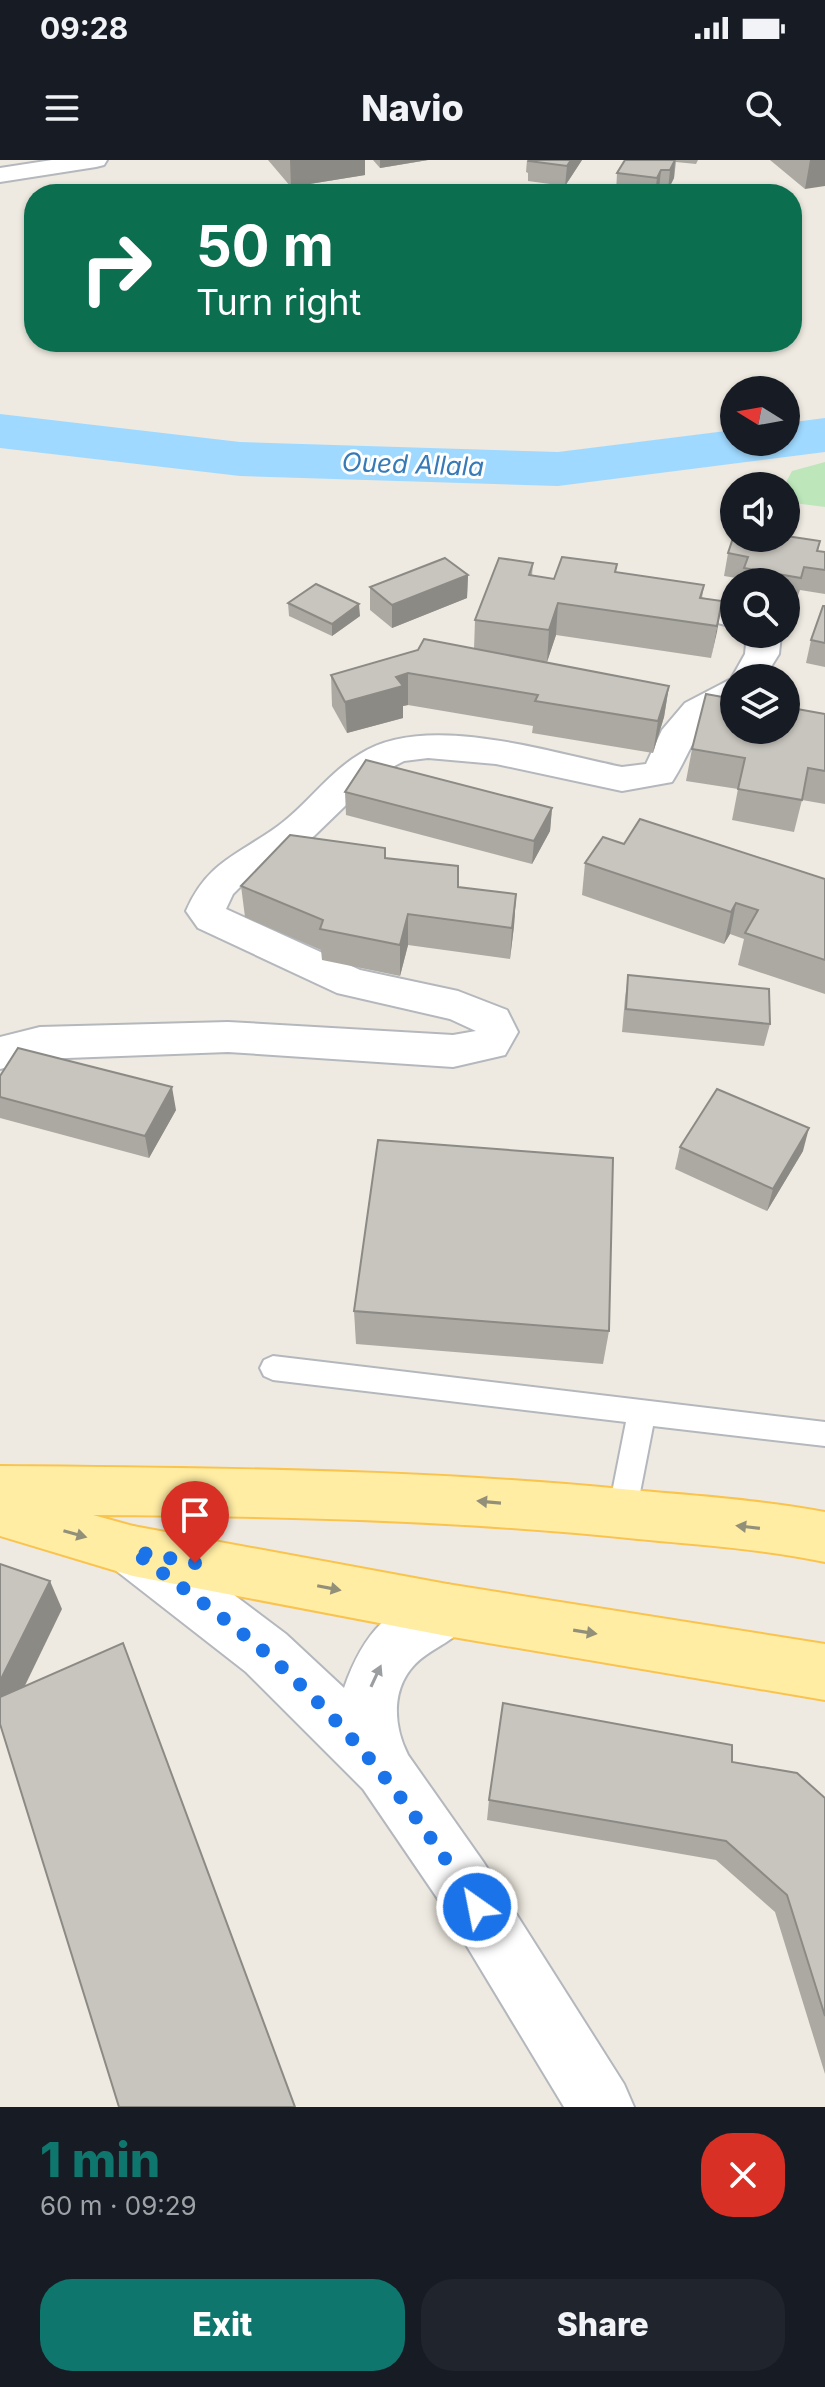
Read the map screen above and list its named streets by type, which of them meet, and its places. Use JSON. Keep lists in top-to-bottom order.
{
  "water": ["Oued Allala"],
  "north": "left",
  "page": {
    "status": "09:28",
    "header": "Navio",
    "turn": ["50 m", "Turn right"],
    "heading": ["1 min", "60 m · 09:29"],
    "buttons": ["Exit", "Share"]
  }
}
